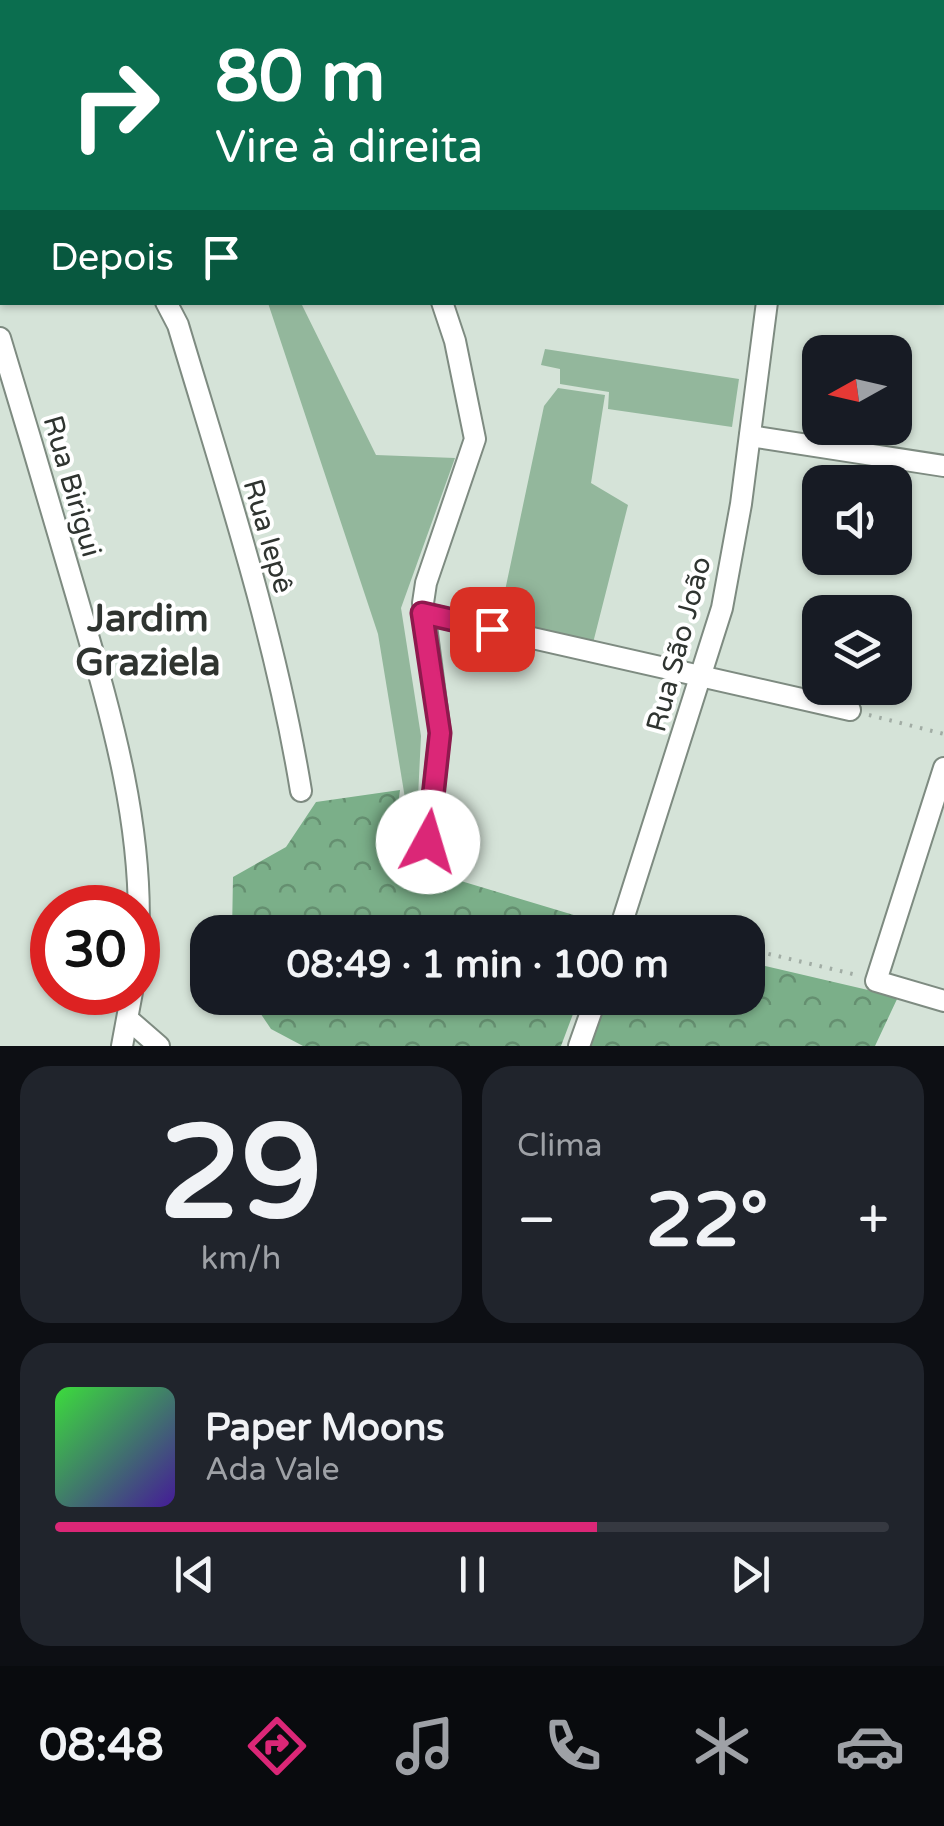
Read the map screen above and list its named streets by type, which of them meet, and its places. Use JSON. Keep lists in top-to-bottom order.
{
  "streets": {
    "street": ["Rua Birigui", "Rua Iepê", "Rua São João"]
  },
  "districts": ["Jardim Graziela"],
  "north": "left",
  "page": {
    "turn": ["80 m", "Vire à direita"],
    "then": "Depois",
    "limit": "30",
    "trip": "08:49 · 1 min · 100 m",
    "tile": [
      ["29", "km/h"],
      "Clima"
    ],
    "heat": ["−", "22°", "+"],
    "song": ["Paper Moons", "Ada Vale"],
    "tabs": "08:48"
  }
}
